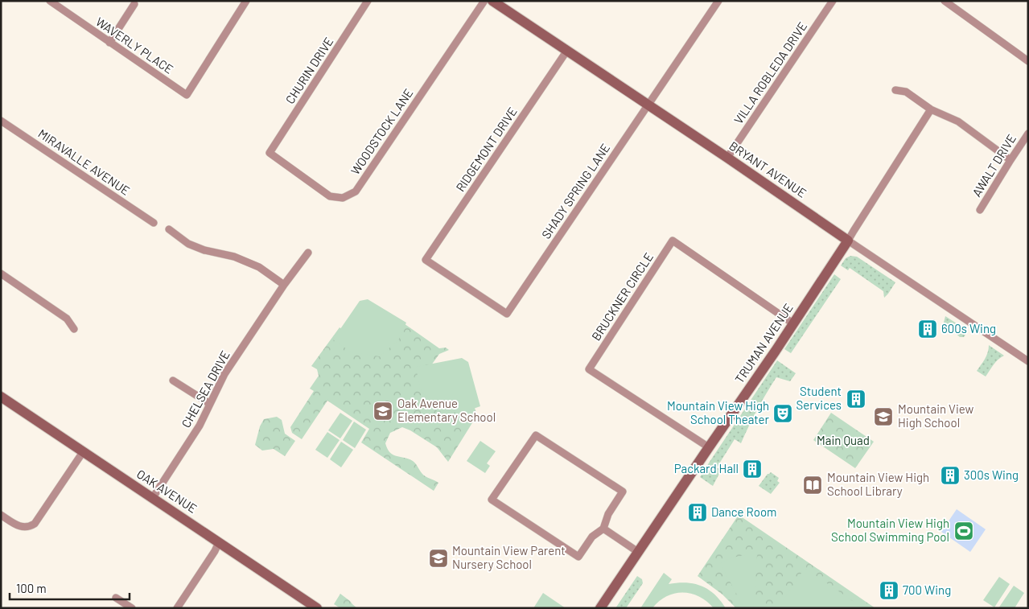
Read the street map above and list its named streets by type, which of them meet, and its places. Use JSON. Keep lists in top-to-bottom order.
{
  "streets": {
    "street": [
      "WAVERLY PLACE",
      "CHURIN DRIVE",
      "VILLA ROBLEDA DRIVE",
      "WOODSTOCK LANE",
      "RIDGEMONT DRIVE",
      "MIRAVALLE AVENUE",
      "AWALT DRIVE",
      "BRYANT AVENUE",
      "SHADY SPRING LANE",
      "BRUCKNER CIRCLE",
      "TRUMAN AVENUE",
      "CHELSEA DRIVE",
      "OAK AVENUE"
    ]
  },
  "crossings": [
    ["CHURIN DRIVE", "WOODSTOCK LANE"],
    ["VILLA ROBLEDA DRIVE", "BRYANT AVENUE"],
    ["RIDGEMONT DRIVE", "BRYANT AVENUE"],
    ["RIDGEMONT DRIVE", "SHADY SPRING LANE"],
    ["BRYANT AVENUE", "SHADY SPRING LANE"],
    ["BRYANT AVENUE", "TRUMAN AVENUE"],
    ["BRUCKNER CIRCLE", "TRUMAN AVENUE"],
    ["CHELSEA DRIVE", "OAK AVENUE"]
  ],
  "parks": ["Main Quad"],
  "places": {
    "building": [
      "600s Wing",
      "Student Services",
      "Packard Hall",
      "300s Wing",
      "Dance Room",
      "700 Wing"
    ],
    "school or university": ["Oak Avenue Elementary School", "Mountain View High School", "Mountain View Parent Nursery School"],
    "theatre": ["Mountain View High School Theater"],
    "library": ["Mountain View High School Library"],
    "sports": ["Mountain View High School Swimming Pool"]
  },
  "scale_bar": "100 m"
}
